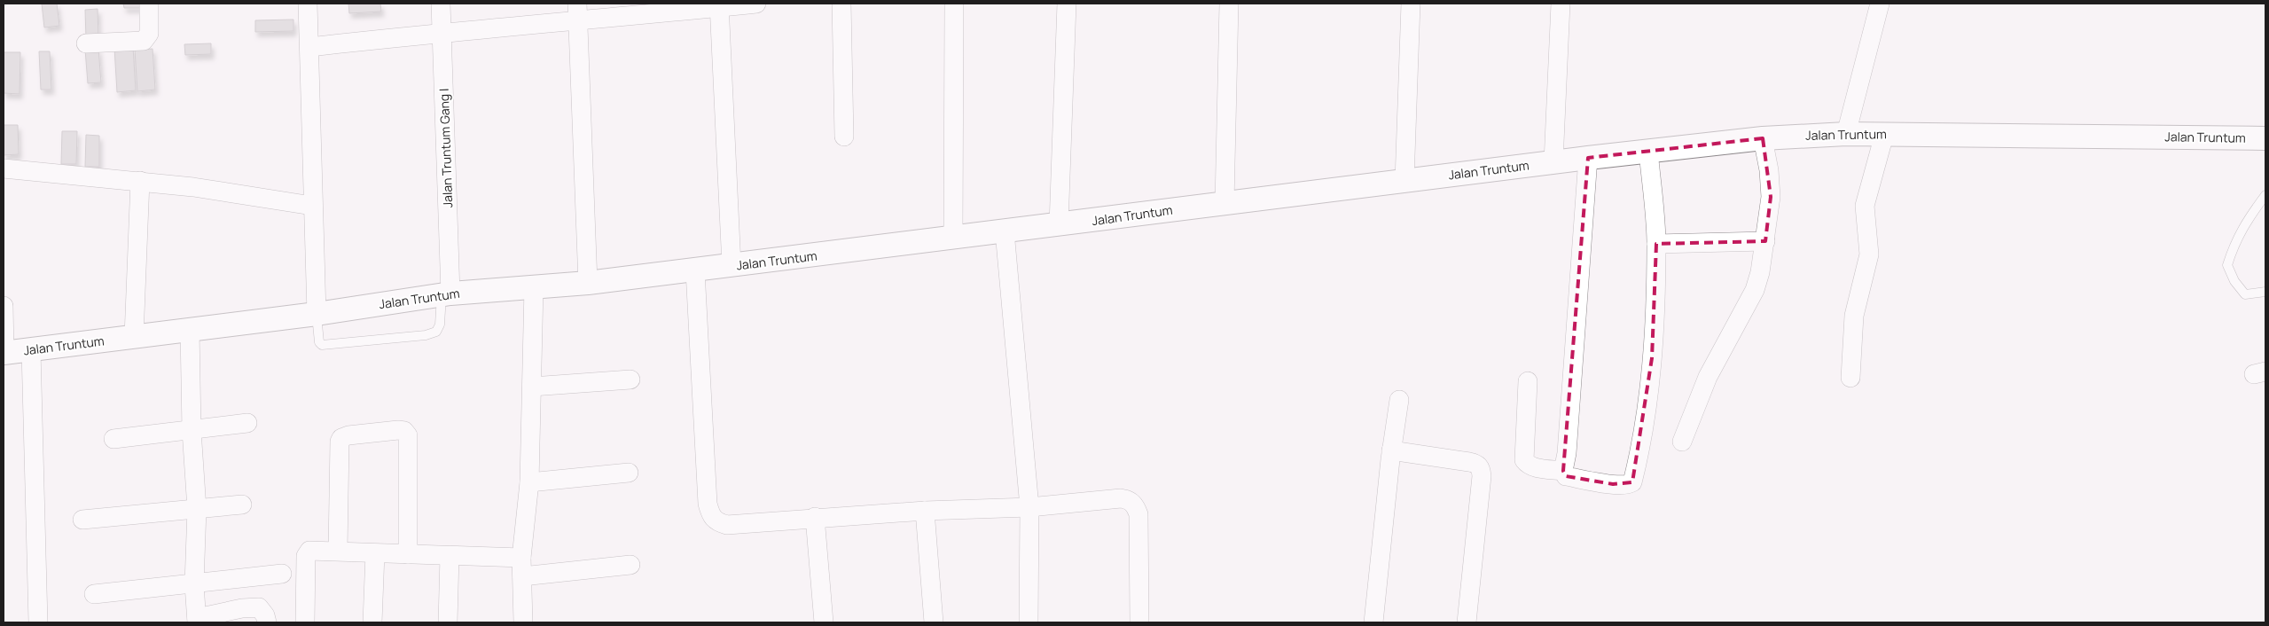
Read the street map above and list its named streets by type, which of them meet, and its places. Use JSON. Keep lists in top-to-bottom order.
{
  "streets": {
    "street": ["Jalan Truntum", "Jalan Truntum Gang I"]
  },
  "crossings": [
    ["Jalan Truntum", "Jalan Truntum Gang I"]
  ]
}
